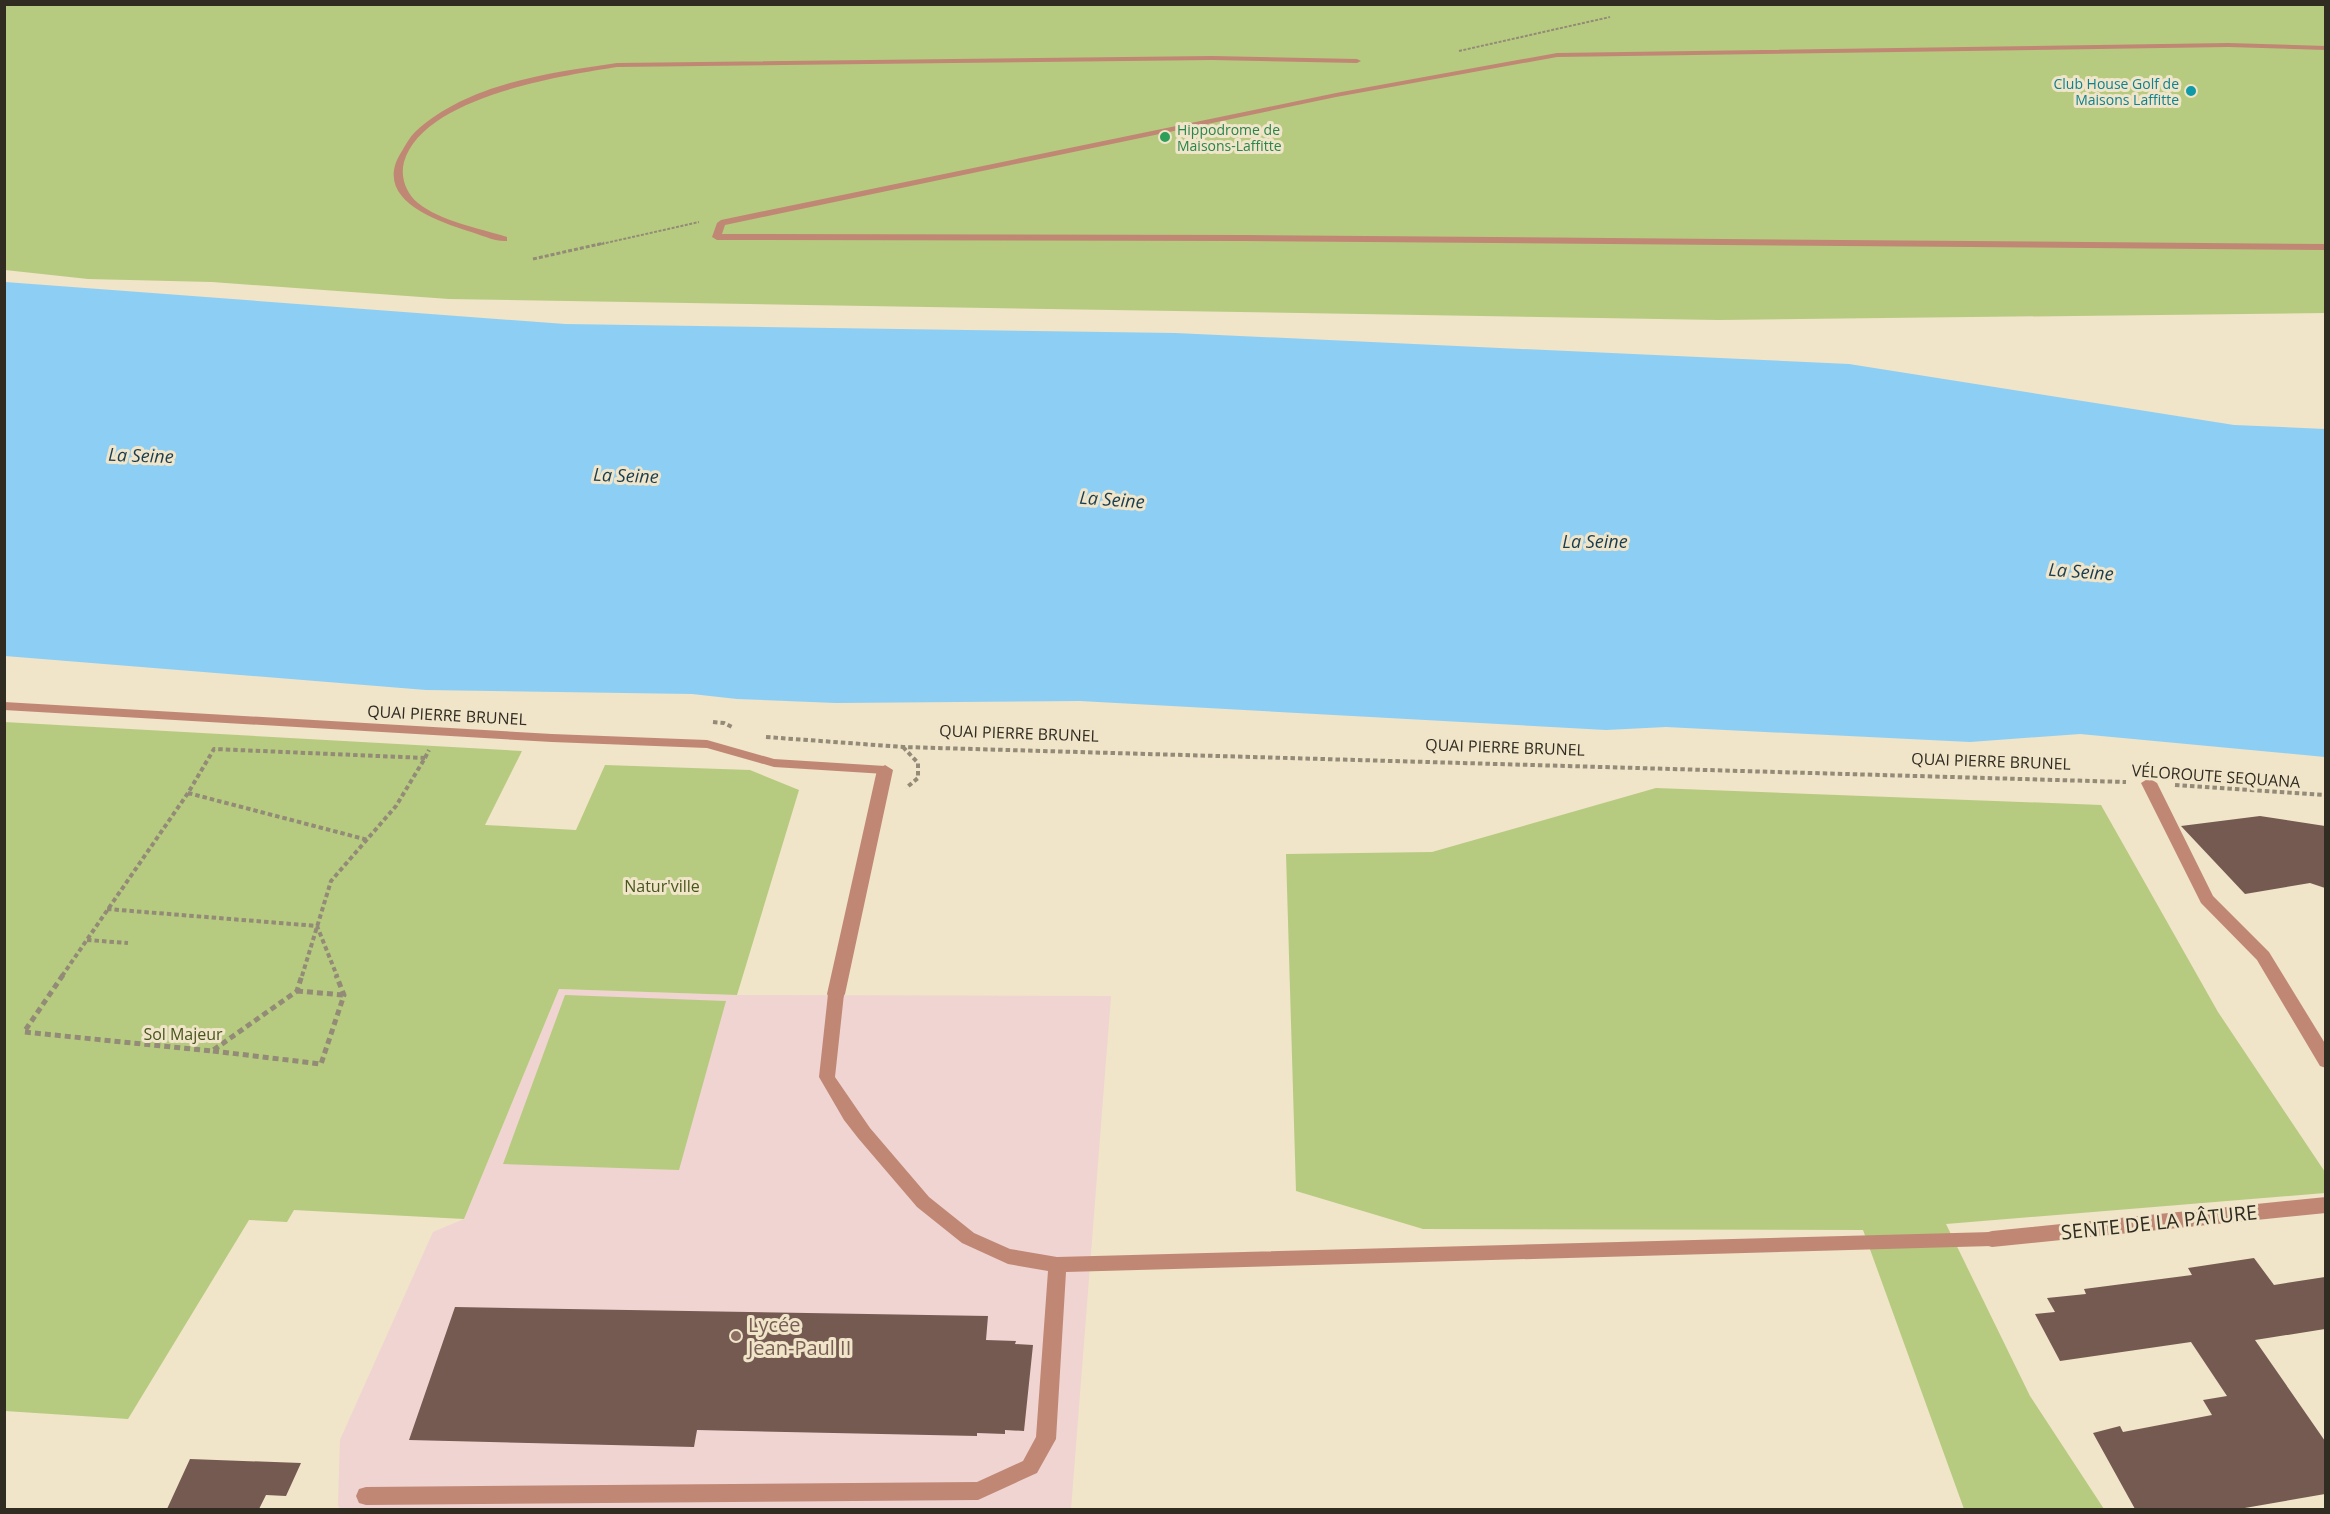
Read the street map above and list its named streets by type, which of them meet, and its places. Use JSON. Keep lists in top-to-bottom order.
{
  "streets": {
    "street": ["SENTE DE LA PÂTURE"],
    "lane": ["QUAI PIERRE BRUNEL"],
    "path": ["VÉLOROUTE SEQUANA"]
  },
  "crossings": [
    ["QUAI PIERRE BRUNEL", "VÉLOROUTE SEQUANA"]
  ],
  "water": ["La Seine"],
  "parks": ["Natur'ville", "Sol Majeur"],
  "places": ["Club House Golf de Maisons Laffitte", "Hippodrome de Maisons-Laffitte", "Lycée Jean-Paul II"]
}
